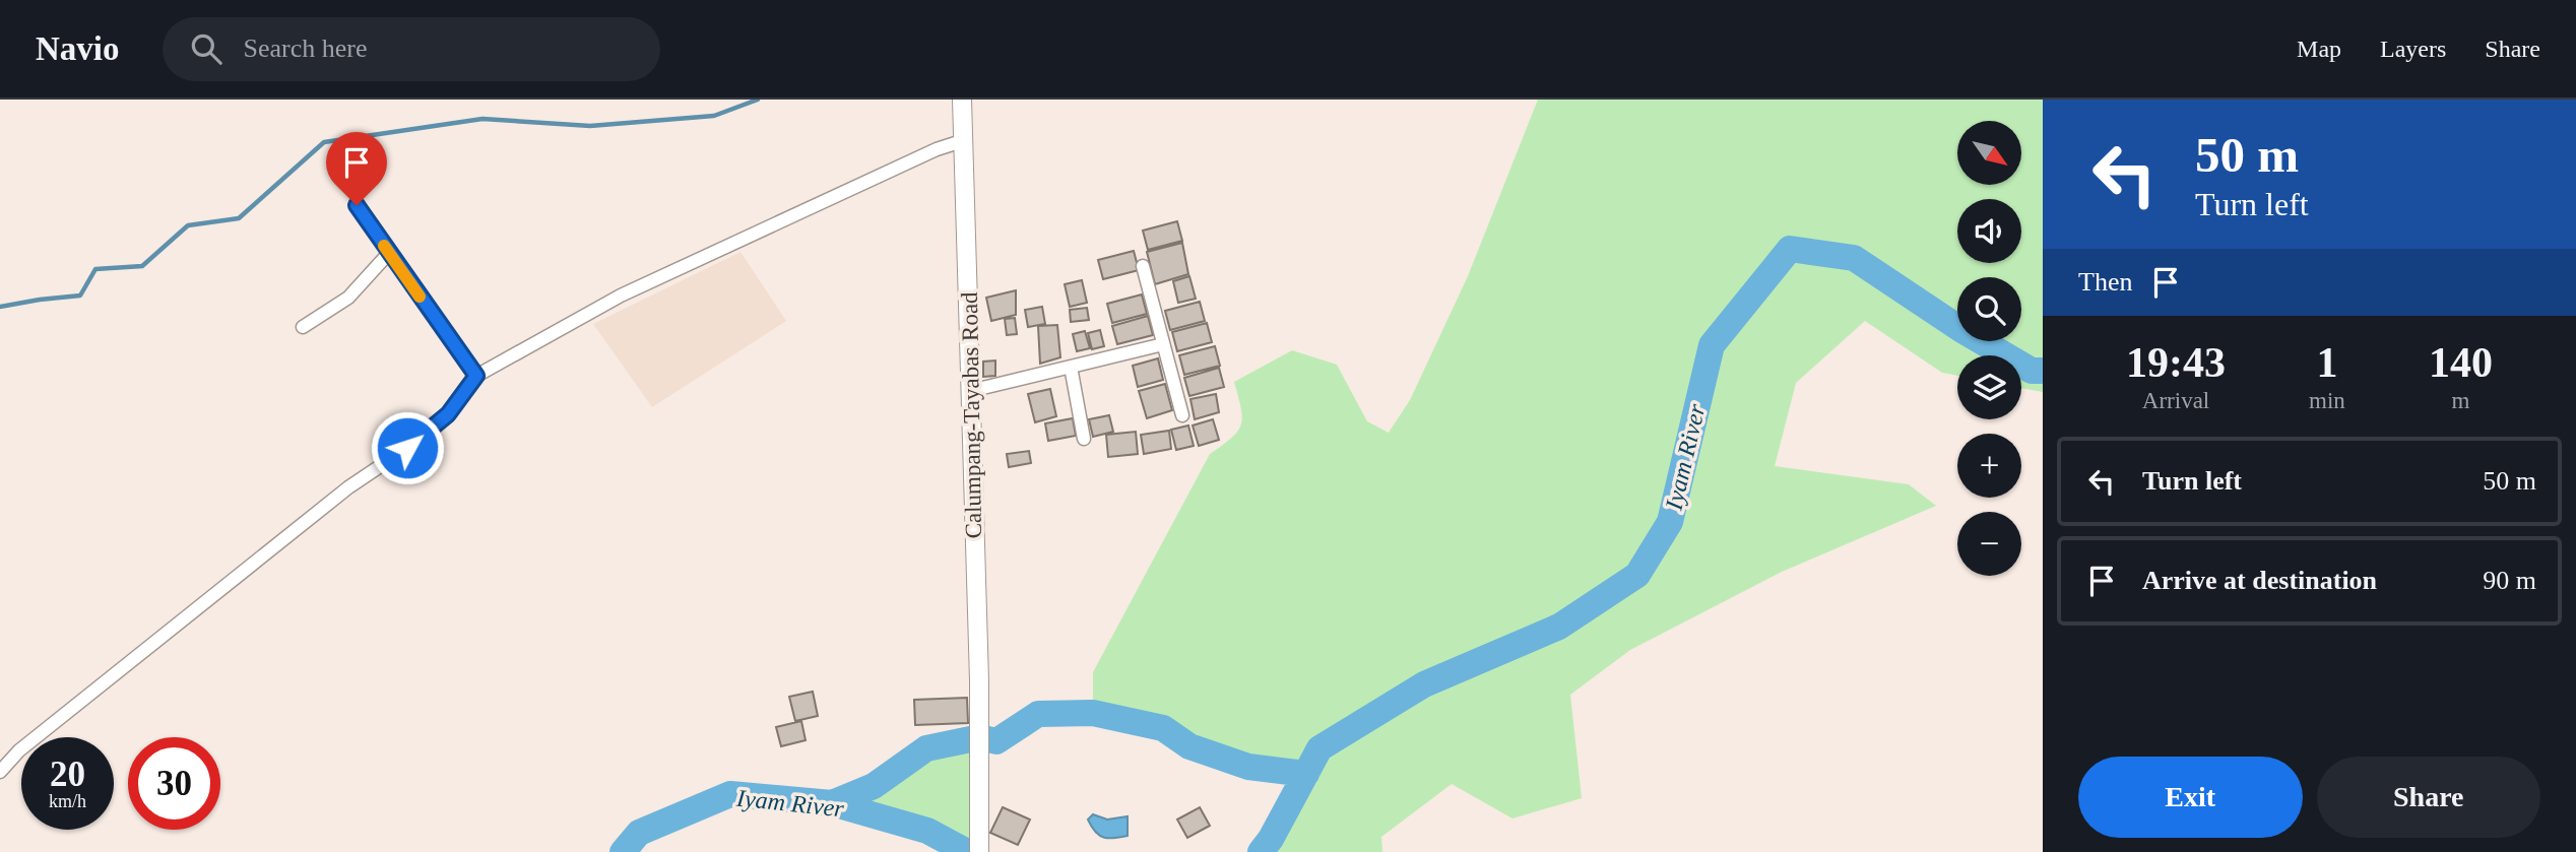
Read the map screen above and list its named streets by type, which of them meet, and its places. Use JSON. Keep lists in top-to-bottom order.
{
  "streets": {
    "main road": ["Calumpang-Tayabas Road"]
  },
  "water": ["Iyam River"],
  "north": "bottom right",
  "page": {
    "header": "Navio",
    "search": "Search here",
    "nav": ["Map", "Layers", "Share"],
    "turn": ["50 m", "Turn left"],
    "map_buttons": ["+", "−"],
    "then": "Then",
    "eta": [
      "19:43",
      "Arrival",
      "1",
      "min",
      "140",
      "m"
    ],
    "list": [
      {
        "name": "Turn left",
        "value": "50 m"
      },
      {
        "name": "Arrive at destination",
        "value": "90 m"
      }
    ],
    "speed": "20 km/h",
    "limit": "30",
    "buttons": ["Exit", "Share"]
  }
}
